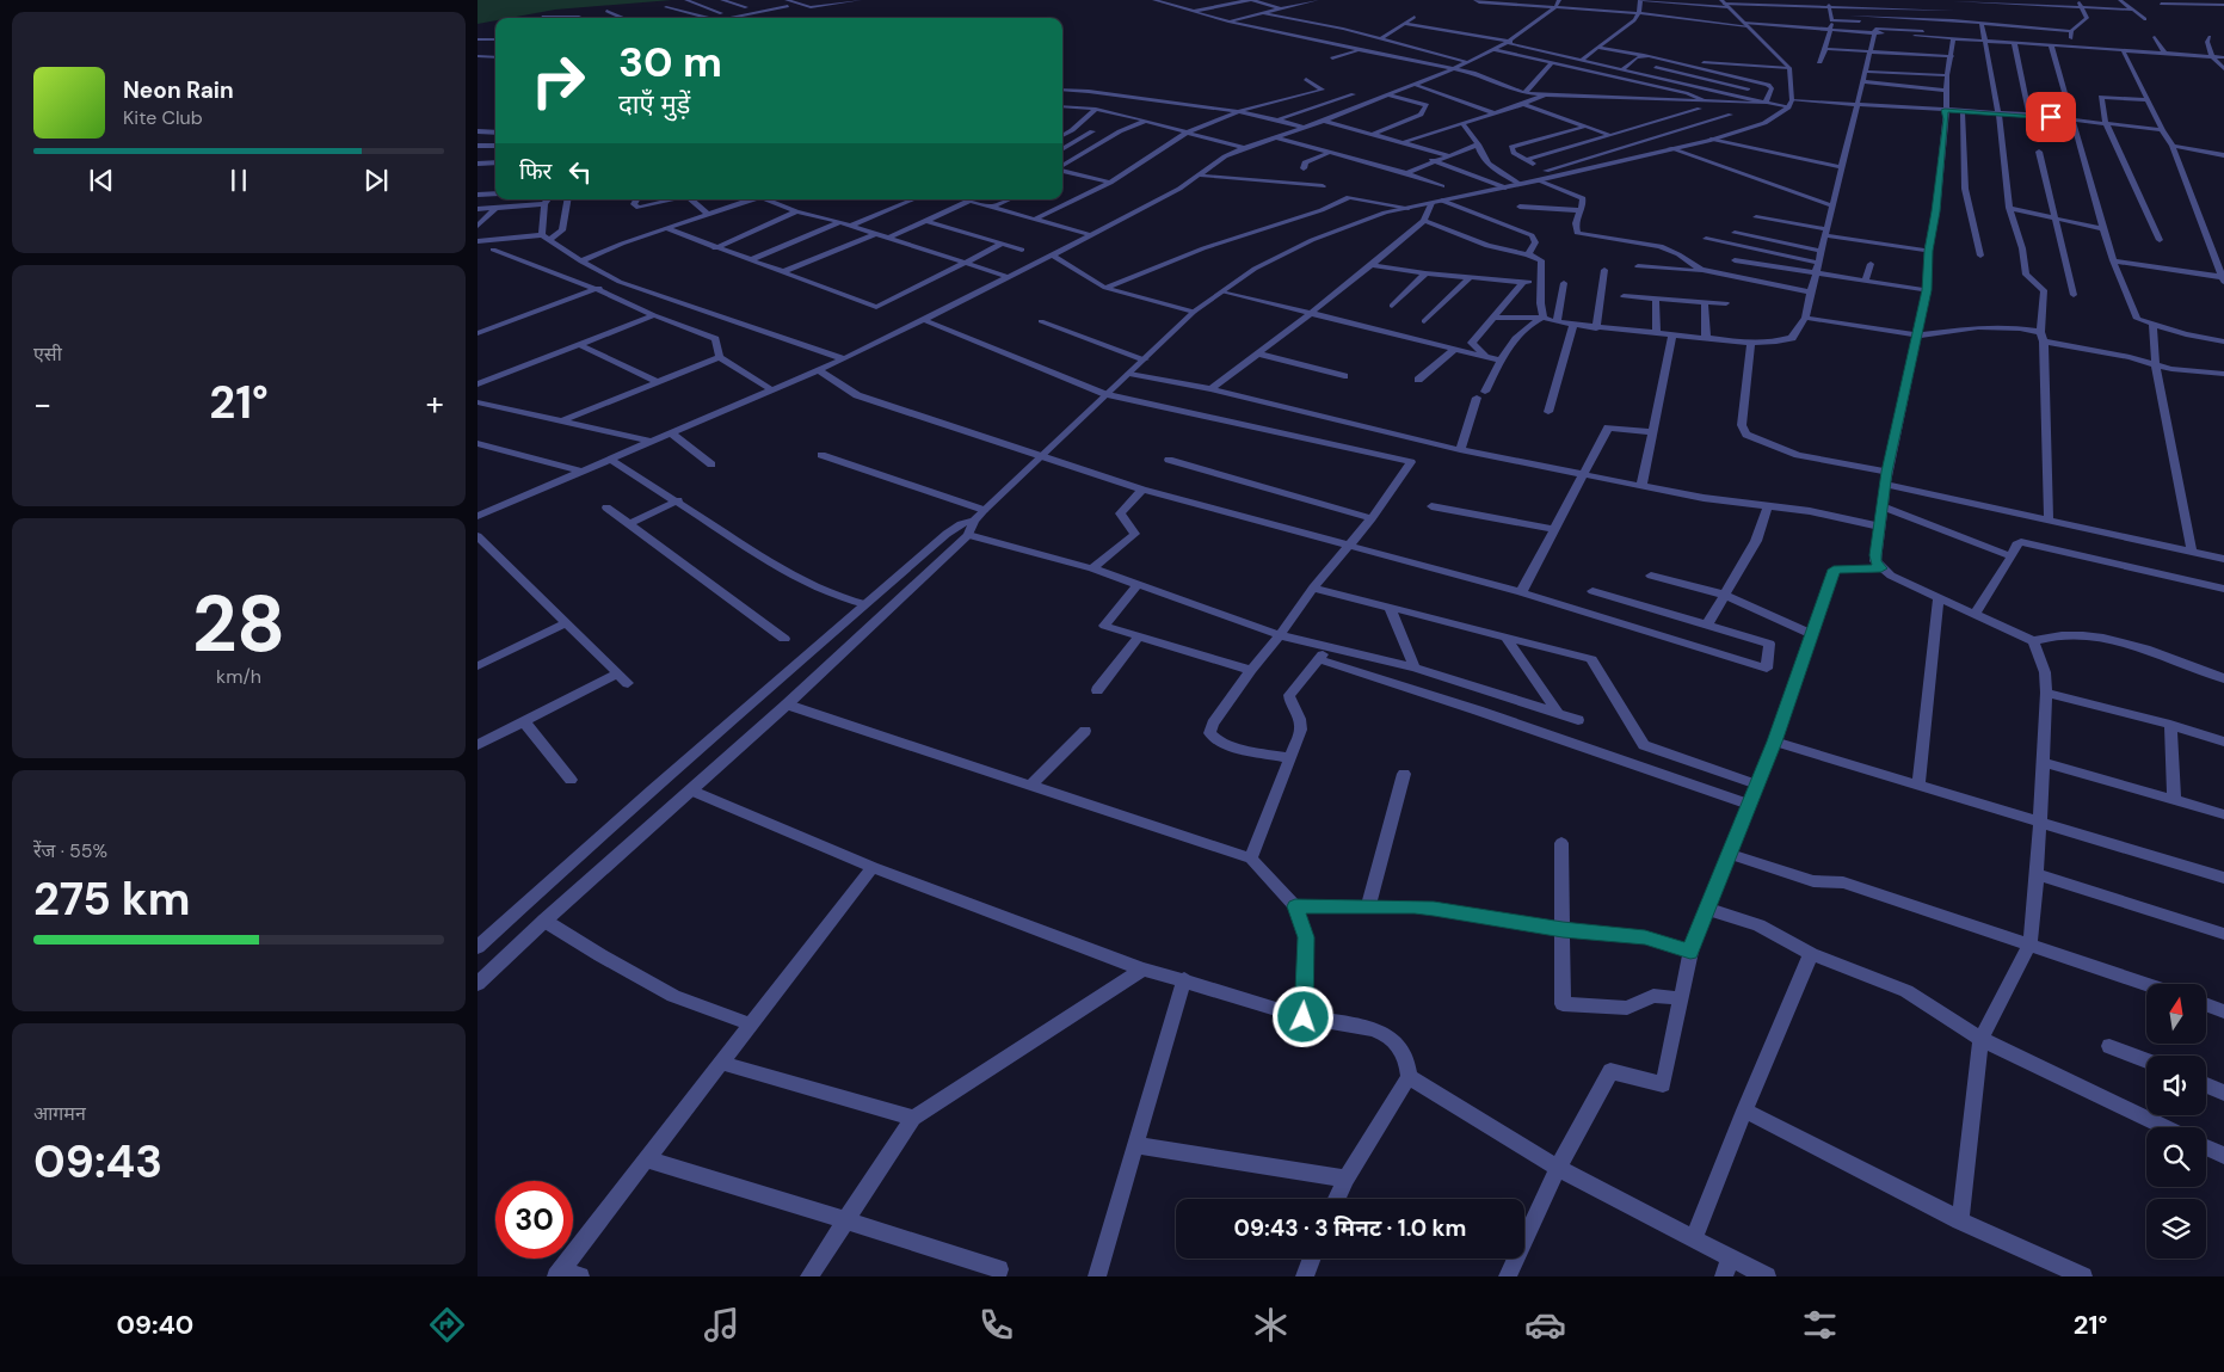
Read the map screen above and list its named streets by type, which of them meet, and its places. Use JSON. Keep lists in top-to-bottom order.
{
  "north": "top",
  "page": {
    "turn": ["30 m", "दाएँ मुड़ें"],
    "song": ["Neon Rain", "Kite Club"],
    "then": "फिर",
    "tile": [
      "एसी",
      ["28", "km/h"],
      ["रेंज · 55%", "275 km"],
      ["आगमन", "09:43"]
    ],
    "heat": ["−", "21°", "+"],
    "limit": "30",
    "trip": "09:43 · 3 मिनट · 1.0 km",
    "tabs": ["09:40", "21°"]
  }
}
